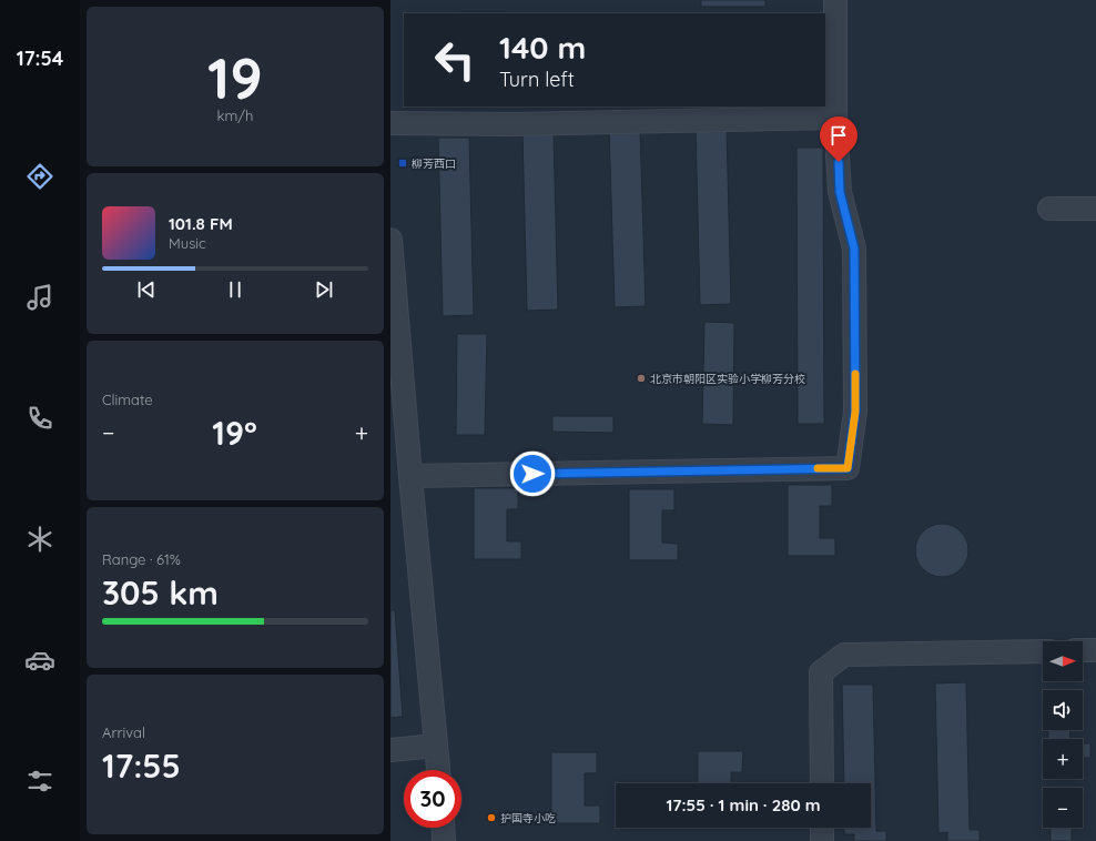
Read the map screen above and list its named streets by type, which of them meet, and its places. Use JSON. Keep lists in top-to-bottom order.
{
  "places": {
    "transit": ["柳芳西口"],
    "other": ["北京市朝阳区实验小学柳芳分校", "护国寺小吃"]
  },
  "north": "right",
  "page": {
    "tabs": "17:54",
    "tile": [
      ["19", "km/h"],
      "Climate",
      ["Range · 61%", "305 km"],
      ["Arrival", "17:55"]
    ],
    "turn": ["140 m", "Turn left"],
    "song": ["101.8 FM", "Music"],
    "heat": ["−", "19°", "+"],
    "map_buttons": ["+", "−"],
    "limit": "30",
    "trip": "17:55 · 1 min · 280 m"
  }
}
